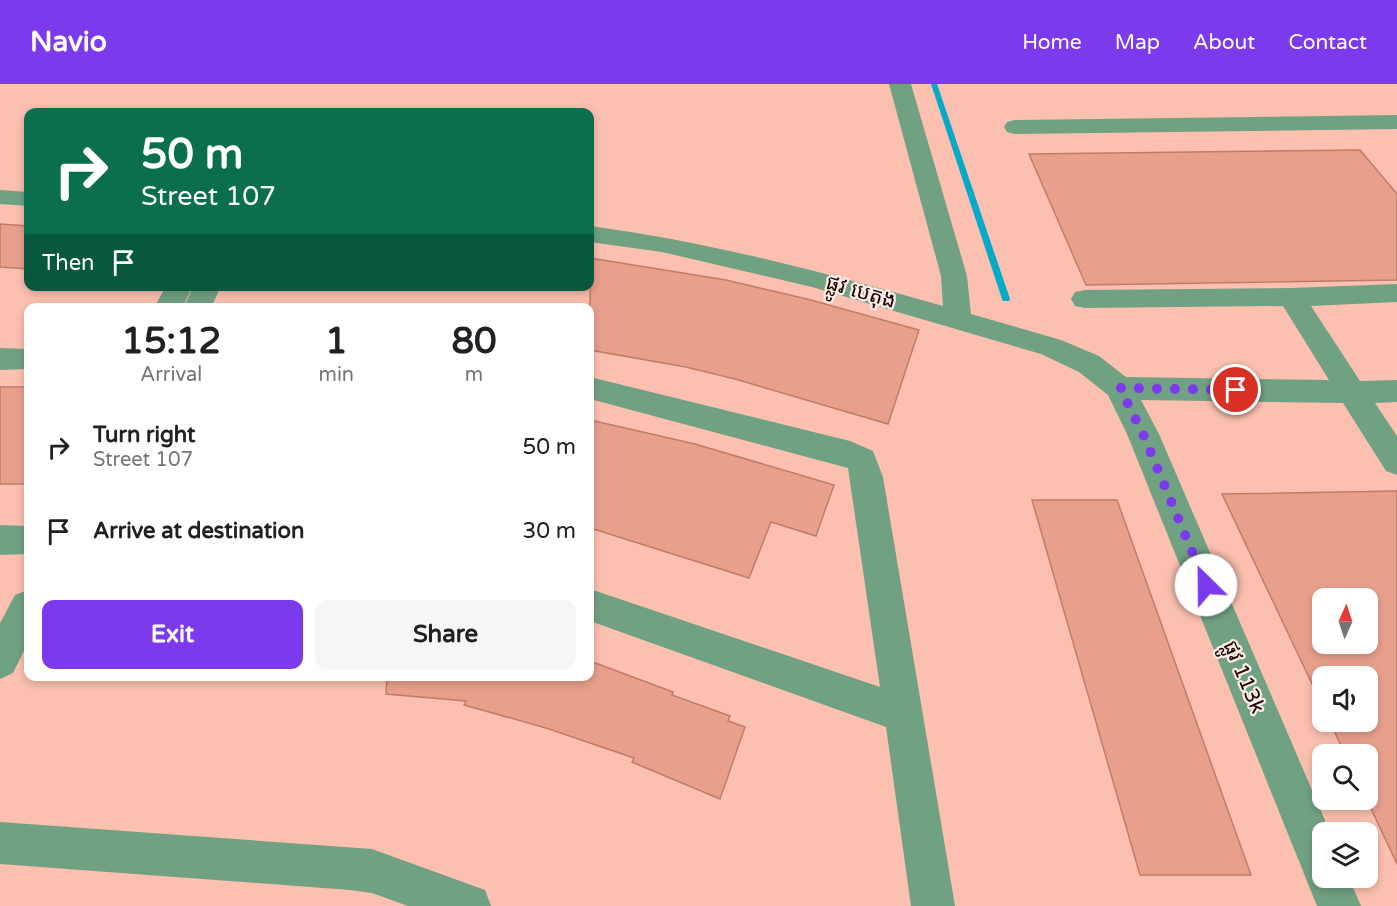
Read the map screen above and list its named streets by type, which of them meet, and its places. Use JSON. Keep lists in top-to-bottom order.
{
  "streets": {
    "street": ["ផ្លូវ បេតុង", "ផ្លូវ 113k"]
  },
  "crossings": [
    ["ផ្លូវ បេតុង", "ផ្លូវ 113k"]
  ],
  "north": "top",
  "page": {
    "header": "Navio",
    "nav": [
      "Home",
      "Map",
      "About",
      "Contact"
    ],
    "turn": ["50 m", "Street 107"],
    "then": "Then",
    "eta": [
      "15:12",
      "Arrival",
      "1",
      "min",
      "80",
      "m"
    ],
    "list": [
      {
        "name": "Turn right",
        "note": "Street 107",
        "value": "50 m"
      },
      {
        "name": "Arrive at destination",
        "value": "30 m"
      }
    ],
    "buttons": ["Exit", "Share"]
  }
}
